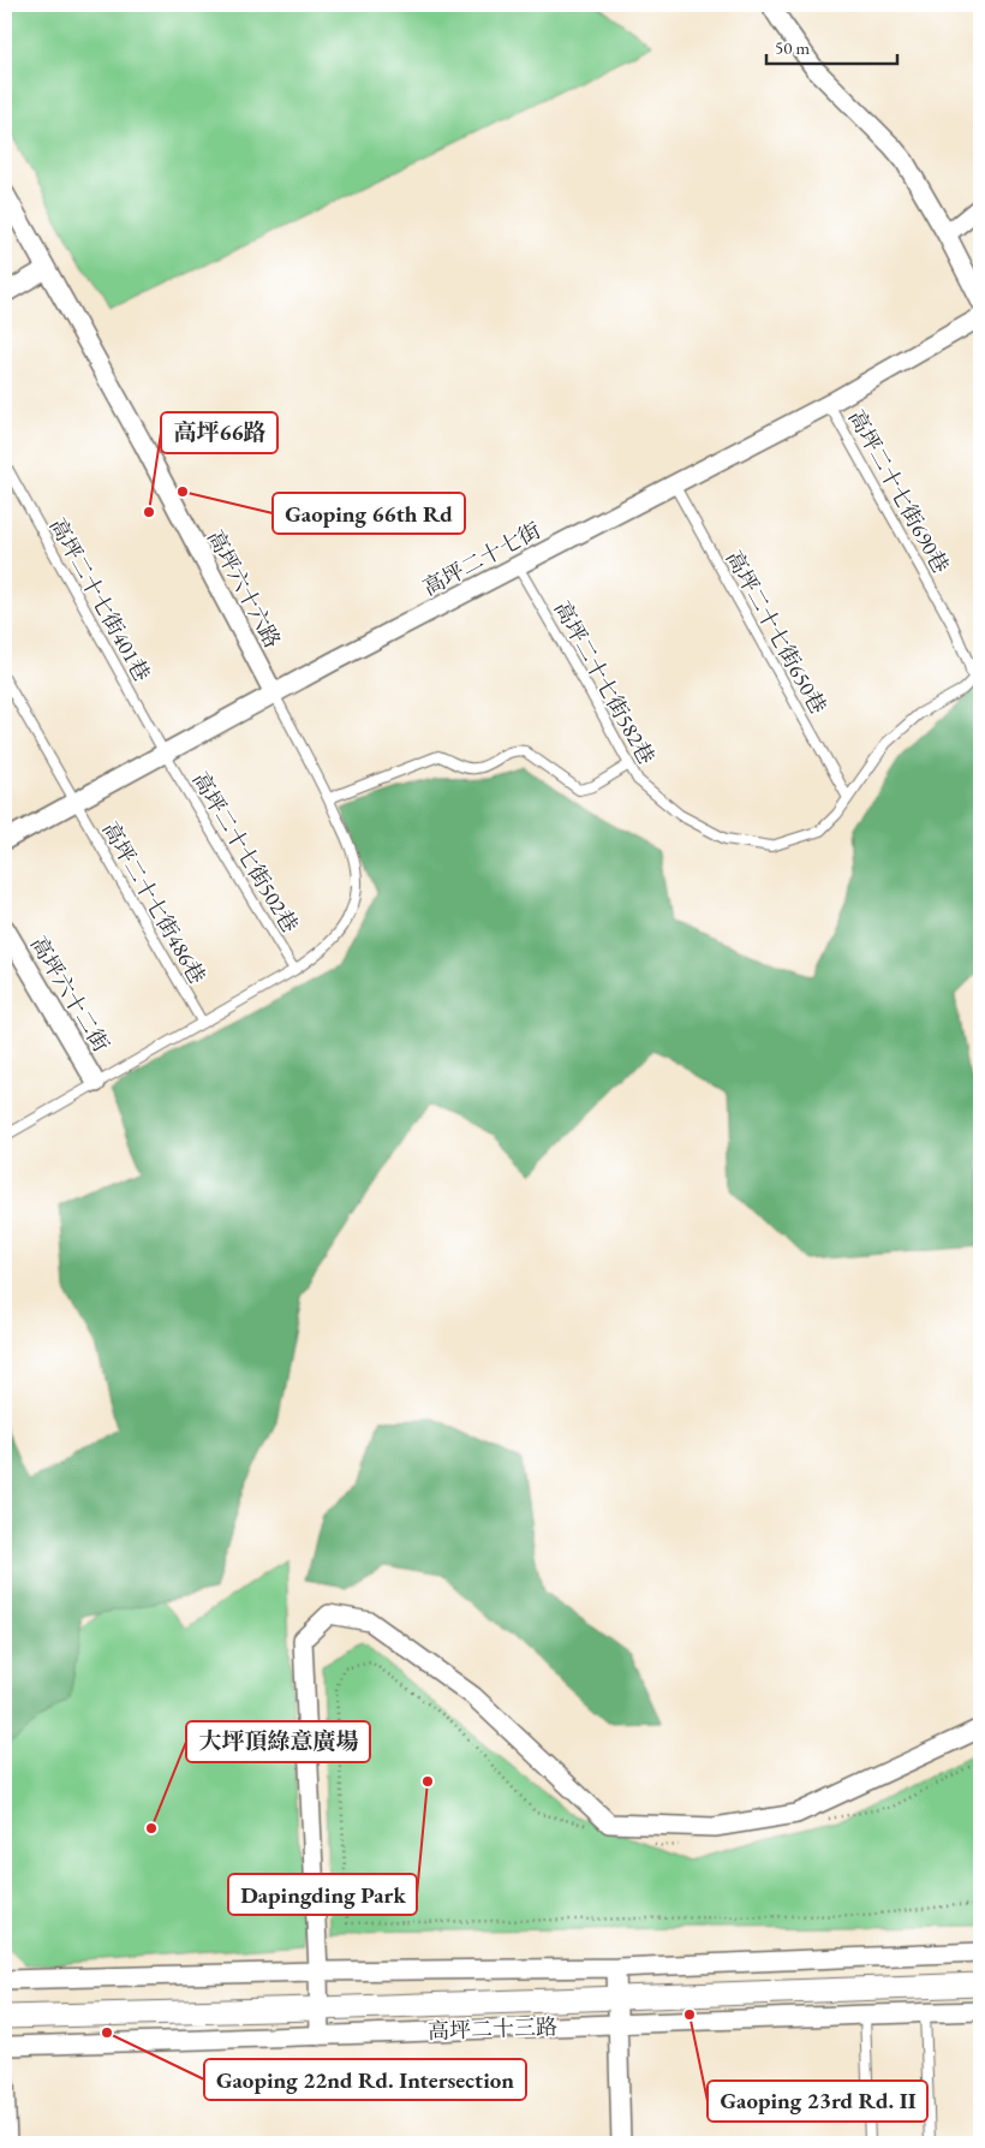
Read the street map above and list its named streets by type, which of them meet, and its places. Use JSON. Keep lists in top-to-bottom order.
{
  "streets": {
    "street": [
      "高坪二十七街",
      "高坪六十六路",
      "高坪六十二街",
      "高坪二十三路"
    ],
    "lane": [
      "高坪二十七街690巷",
      "高坪二十七街401巷",
      "高坪二十七街650巷",
      "高坪二十七街582巷",
      "高坪二十七街502巷",
      "高坪二十七街486巷"
    ]
  },
  "crossings": [
    ["高坪二十七街690巷", "高坪二十七街"],
    ["高坪二十七街", "高坪六十六路"],
    ["高坪二十七街", "高坪二十七街401巷"],
    ["高坪二十七街", "高坪二十七街650巷"],
    ["高坪二十七街", "高坪二十七街582巷"],
    ["高坪二十七街", "高坪二十七街502巷"],
    ["高坪二十七街", "高坪二十七街486巷"],
    ["高坪六十六路", "高坪二十七街502巷"],
    ["高坪六十六路", "高坪二十七街486巷"],
    ["高坪六十六路", "高坪六十二街"],
    ["高坪二十七街401巷", "高坪二十七街502巷"],
    ["高坪二十七街650巷", "高坪二十七街582巷"]
  ],
  "places": [
    "Gaoping 66th Rd",
    "高坪66路",
    "Dapingding Park",
    "大坪頂綠意廣場",
    "Gaoping 23rd Rd. II",
    "Gaoping 22nd Rd. Intersection"
  ],
  "scale_bar": "50 m"
}
